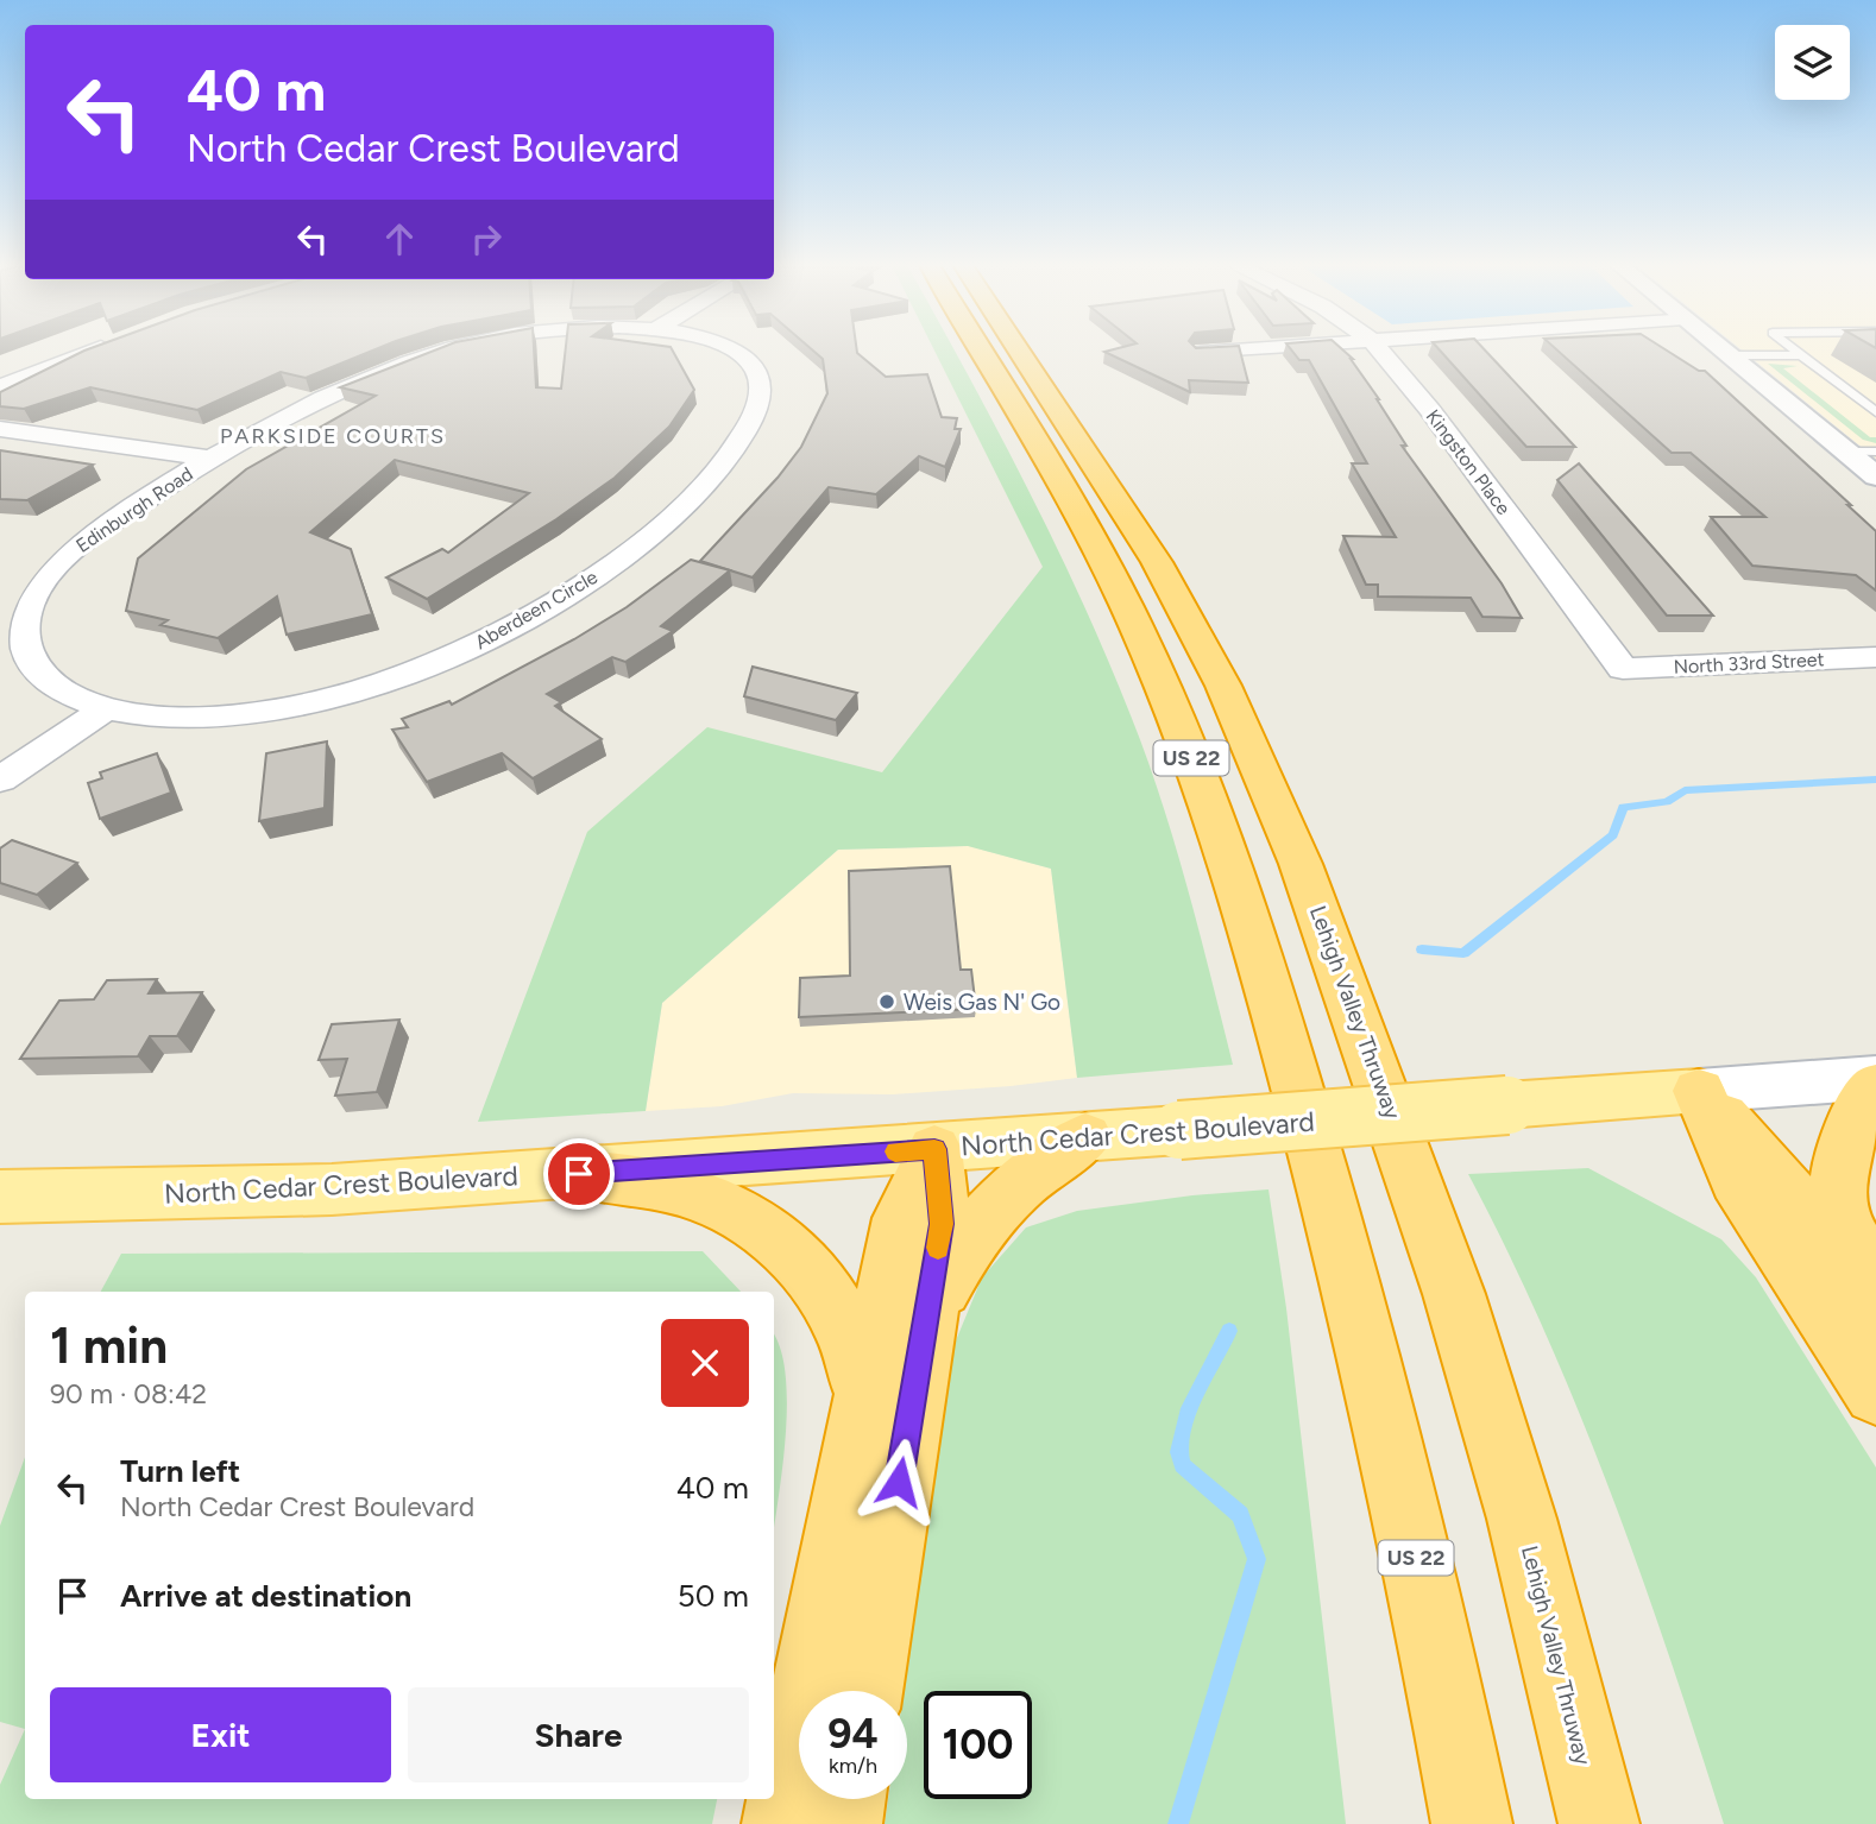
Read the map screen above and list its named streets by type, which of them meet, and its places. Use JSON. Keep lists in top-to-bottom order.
{
  "streets": {
    "highway": ["US 22", "Lehigh Valley Thruway"],
    "main road": ["North Cedar Crest Boulevard"],
    "street": [
      "Kingston Place",
      "Edinburgh Road",
      "Aberdeen Circle",
      "North 33rd Street"
    ]
  },
  "crossings": [
    ["Kingston Place", "North 33rd Street"],
    ["Edinburgh Road", "Aberdeen Circle"]
  ],
  "districts": ["PARKSIDE COURTS"],
  "places": ["Weis Gas N' Go"],
  "page": {
    "turn": ["40 m", "North Cedar Crest Boulevard"],
    "heading": ["1 min", "90 m · 08:42"],
    "list": [
      {
        "name": "Turn left",
        "note": "North Cedar Crest Boulevard",
        "value": "40 m"
      },
      {
        "name": "Arrive at destination",
        "value": "50 m"
      }
    ],
    "buttons": ["Exit", "Share"],
    "speed": "94 km/h",
    "limit": "100"
  }
}
